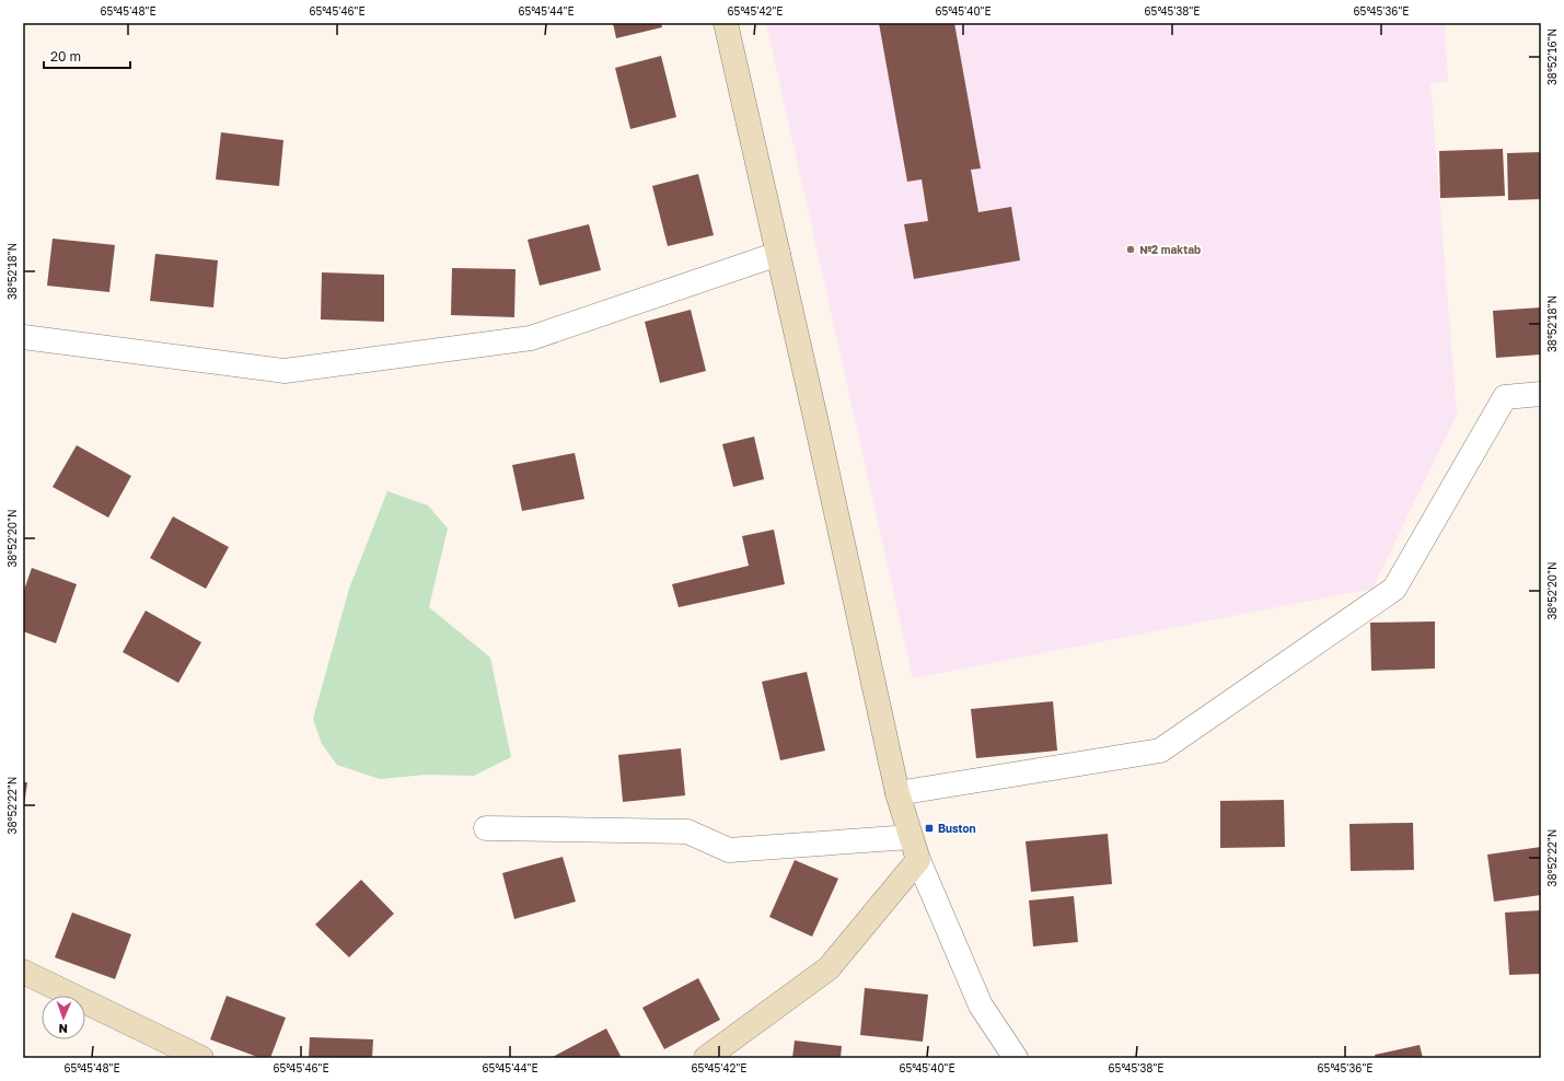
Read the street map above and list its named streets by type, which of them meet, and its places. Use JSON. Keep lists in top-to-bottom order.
{
  "places": {
    "other": ["№2 maktab"],
    "transit": ["Buston"]
  },
  "scale_bar": "20 m",
  "north": "bottom",
  "coordinates": [
    "65°45'48\"E",
    "65°45'46\"E",
    "65°45'44\"E",
    "65°45'42\"E",
    "65°45'40\"E",
    "65°45'38\"E",
    "65°45'36\"E",
    "38°52'16\"N",
    "38°52'18\"N",
    "38°52'20\"N",
    "38°52'22\"N"
  ]
}
